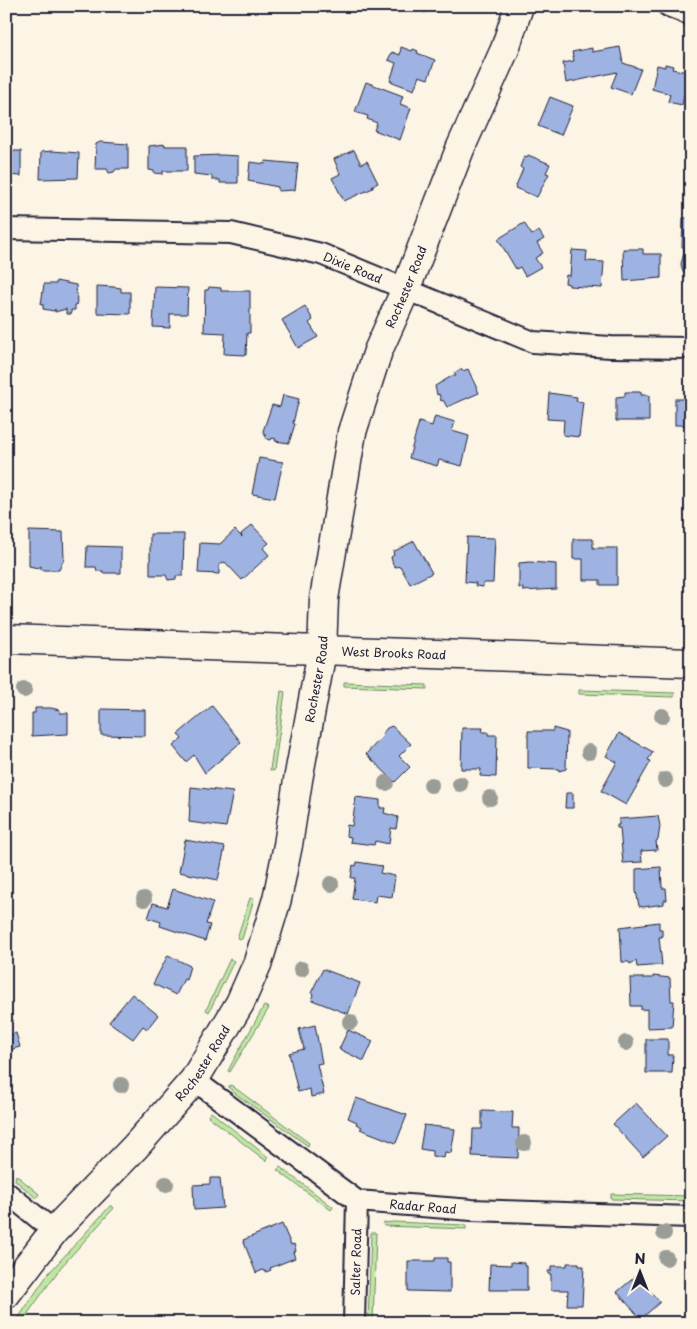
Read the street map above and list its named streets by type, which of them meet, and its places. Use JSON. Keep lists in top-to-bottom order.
{
  "streets": {
    "street": [
      "Dixie Road",
      "Rochester Road",
      "West Brooks Road",
      "Radar Road",
      "Salter Road"
    ]
  },
  "crossings": [
    ["Dixie Road", "Rochester Road"],
    ["Rochester Road", "West Brooks Road"],
    ["Radar Road", "Salter Road"]
  ],
  "north": "top"
}
